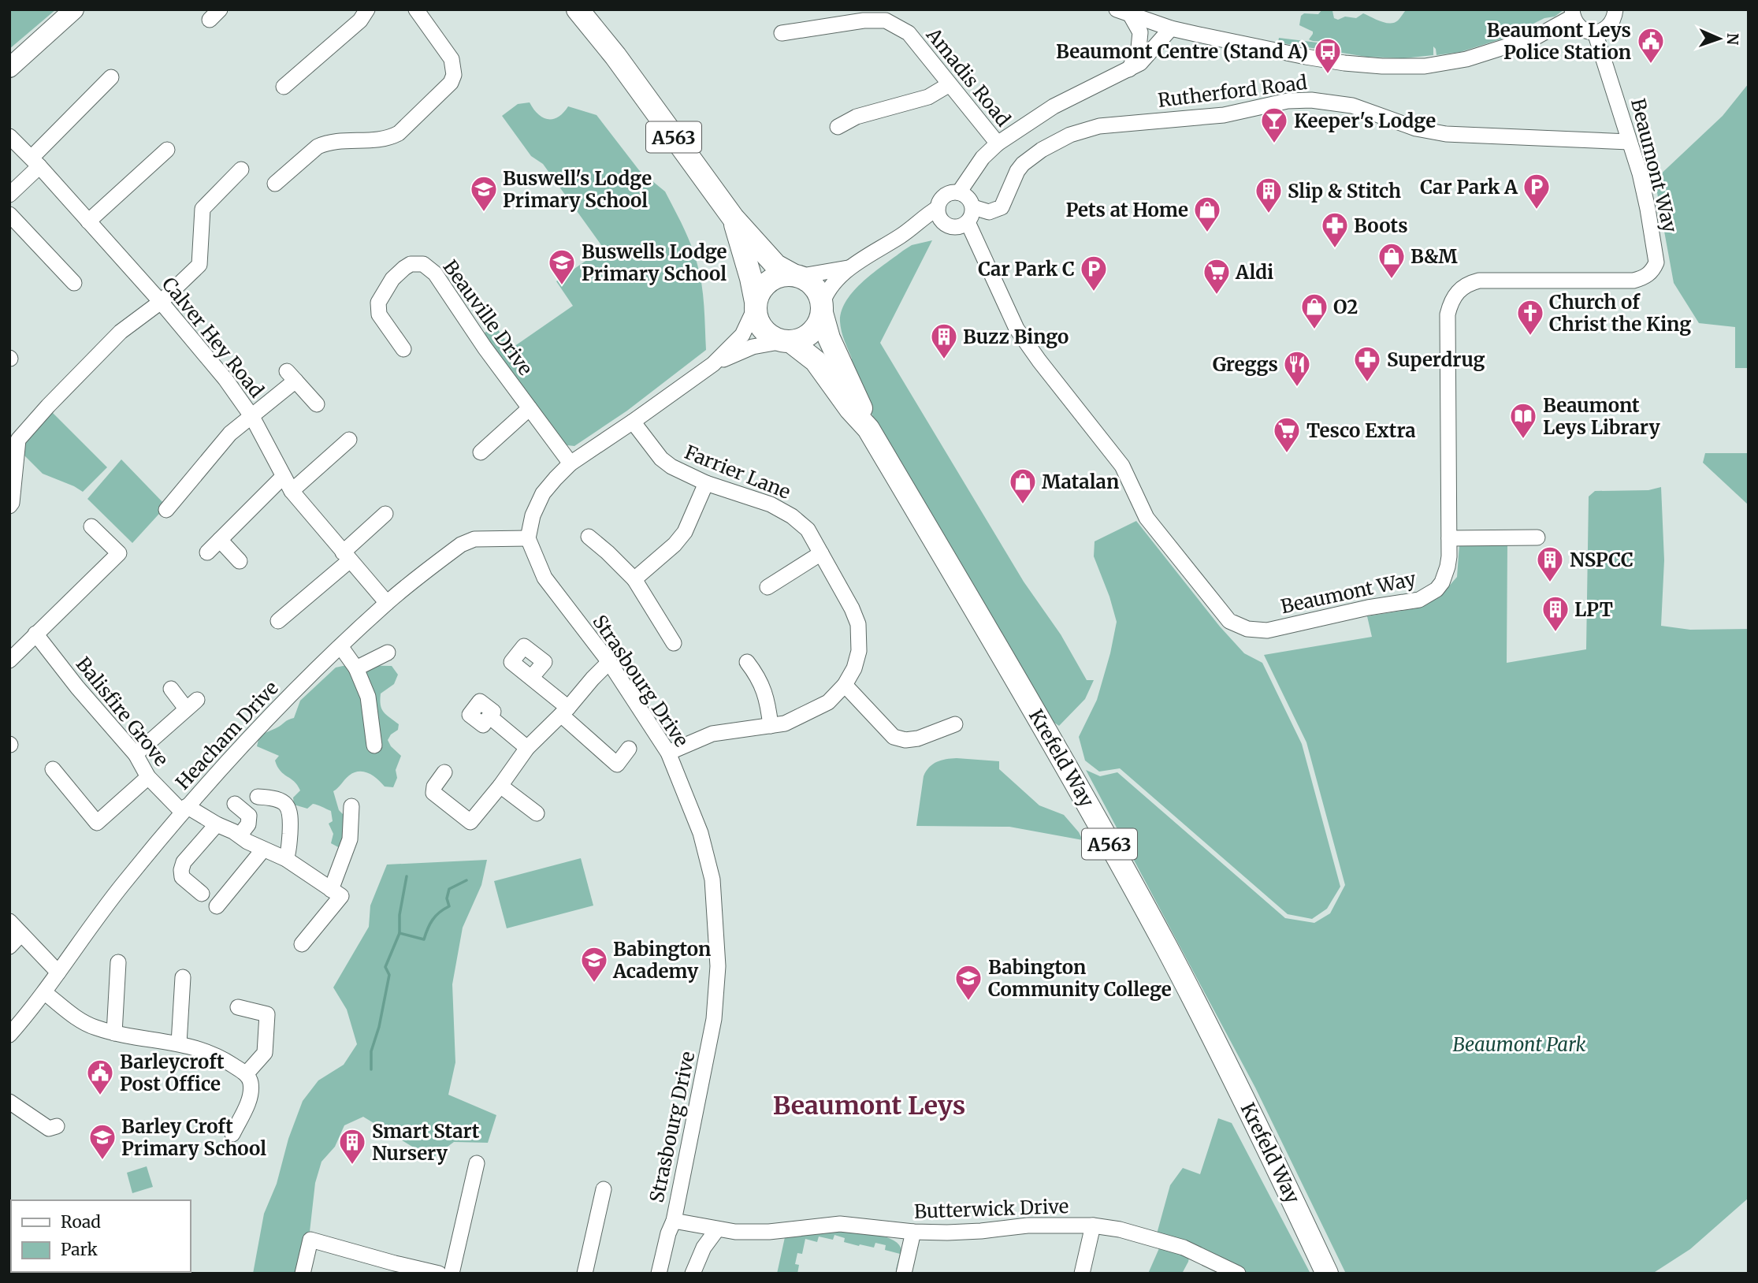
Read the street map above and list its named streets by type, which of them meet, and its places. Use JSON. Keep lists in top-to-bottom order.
{
  "streets": {
    "highway": ["A563", "Krefeld Way"],
    "street": [
      "Amadis Road",
      "Rutherford Road",
      "Beaumont Way",
      "Beauville Drive",
      "Calver Hey Road",
      "Farrier Lane",
      "Strasbourg Drive",
      "Balisfire Grove",
      "Heacham Drive",
      "Butterwick Drive"
    ]
  },
  "crossings": [
    ["Rutherford Road", "Beaumont Way"],
    ["A563", "Krefeld Way"],
    ["Calver Hey Road", "Heacham Drive"],
    ["Farrier Lane", "Strasbourg Drive"],
    ["Strasbourg Drive", "Heacham Drive"],
    ["Strasbourg Drive", "Butterwick Drive"],
    ["Balisfire Grove", "Heacham Drive"]
  ],
  "districts": ["Beaumont Leys"],
  "parks": ["Beaumont Park"],
  "places": {
    "public building": ["Beaumont Leys Police Station", "Barleycroft Post Office"],
    "bus stop": ["Beaumont Centre (Stand A)"],
    "bar": ["Keeper's Lodge"],
    "parking": ["Car Park A", "Car Park C"],
    "school or university": [
      "Buswell's Lodge Primary School",
      "Buswells Lodge Primary School",
      "Babington Academy",
      "Babington Community College",
      "Barley Croft Primary School"
    ],
    "building": [
      "Slip & Stitch",
      "Buzz Bingo",
      "NSPCC",
      "LPT",
      "Smart Start Nursery"
    ],
    "shop": [
      "Pets at Home",
      "B&M",
      "O2",
      "Matalan"
    ],
    "pharmacy": ["Boots", "Superdrug"],
    "supermarket": ["Aldi", "Tesco Extra"],
    "church": ["Church of Christ the King"],
    "restaurant": ["Greggs"],
    "library": ["Beaumont Leys Library"]
  },
  "legend": ["Road", "Park"],
  "north": "right"
}
